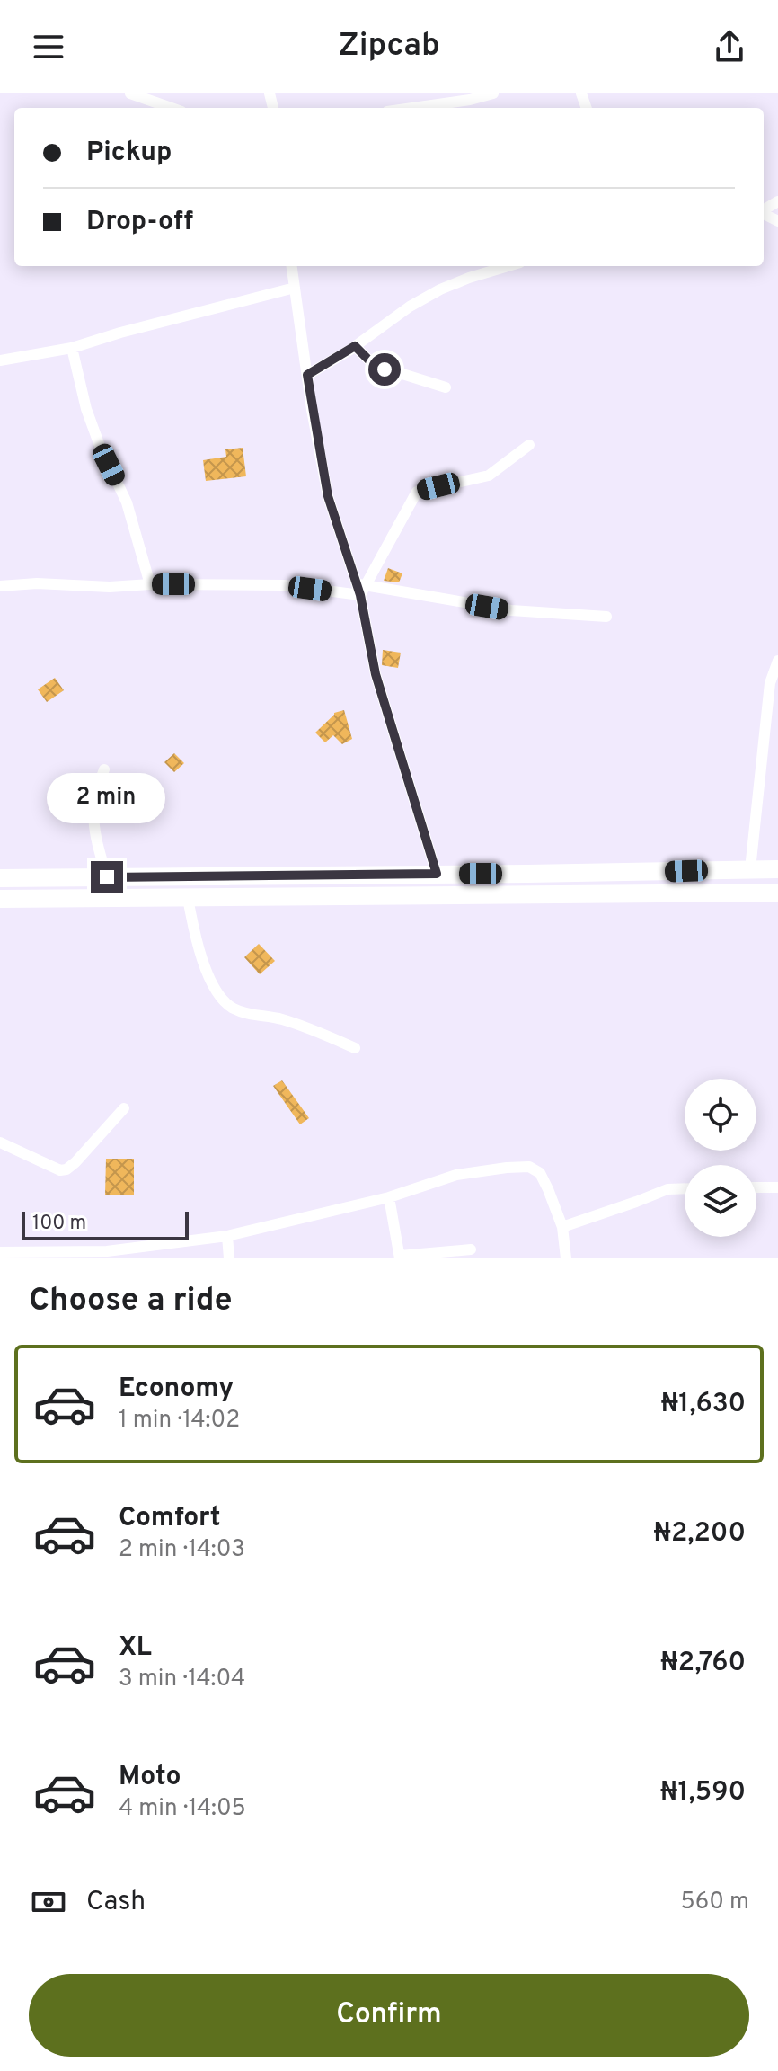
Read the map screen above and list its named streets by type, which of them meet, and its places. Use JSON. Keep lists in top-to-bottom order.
{
  "scale_bar": "100 m",
  "page": {
    "header": "Zipcab",
    "banner": ["Pickup", "Drop-off"],
    "bubble": "2 min",
    "scale": "100 m",
    "heading": "Choose a ride",
    "list": [
      {
        "name": "Economy",
        "note": "1 min · 14:02",
        "value": "₦1,630"
      },
      {
        "name": "Comfort",
        "note": "2 min · 14:03",
        "value": "₦2,200"
      },
      {
        "name": "XL",
        "note": "3 min · 14:04",
        "value": "₦2,760"
      },
      {
        "name": "Moto",
        "note": "4 min · 14:05",
        "value": "₦1,590"
      }
    ],
    "pay": ["Cash", "560 m"],
    "buttons": "Confirm"
  }
}
